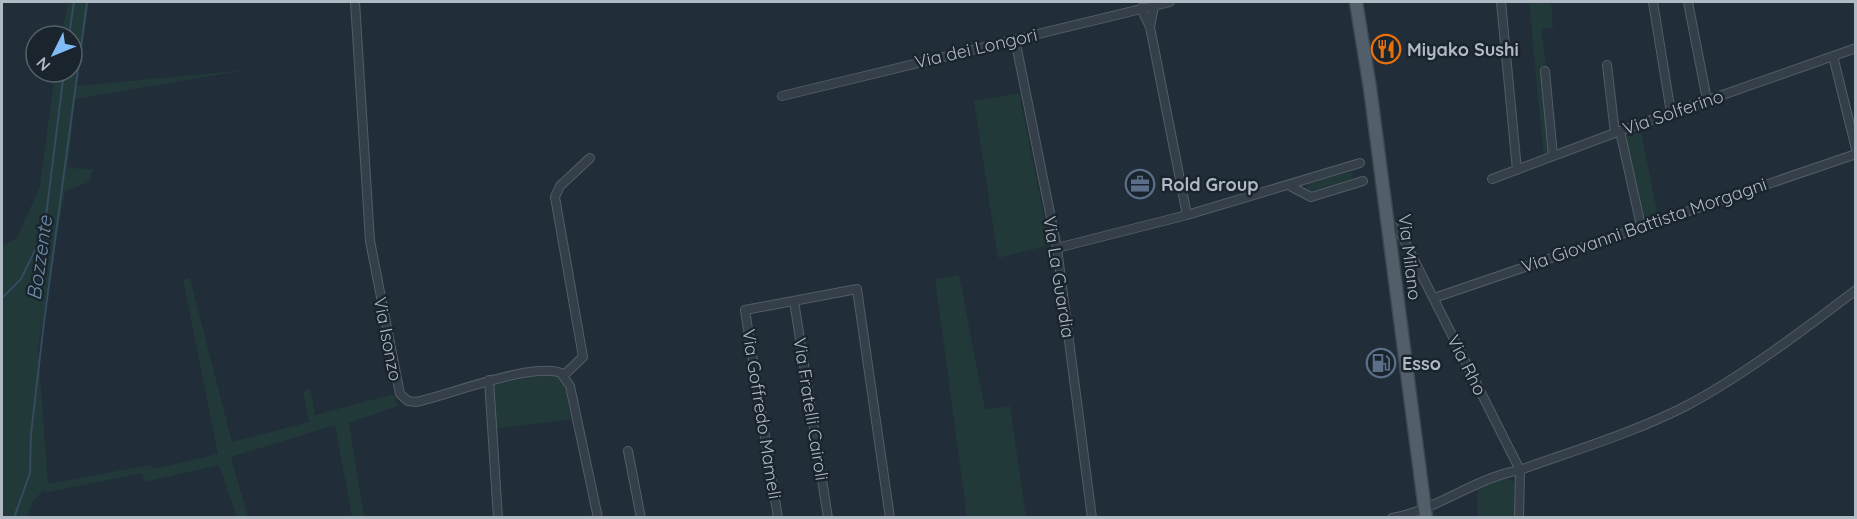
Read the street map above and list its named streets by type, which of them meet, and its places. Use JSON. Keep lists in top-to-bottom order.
{
  "streets": {
    "main road": ["Via Milano"],
    "street": [
      "Via dei Longori",
      "Via Solferino",
      "Via Giovanni Battista Morgagni",
      "Via La Guardia",
      "Via Isonzo",
      "Via Rho",
      "Via Fratelli Cairoli",
      "Via Goffredo Mameli"
    ]
  },
  "crossings": [
    ["Via dei Longori", "Via La Guardia"],
    ["Via Giovanni Battista Morgagni", "Via Rho"],
    ["Via Milano", "Via Rho"],
    ["Via Fratelli Cairoli", "Via Goffredo Mameli"]
  ],
  "water": ["Bozzente"],
  "places": {
    "restaurant": ["Miyako Sushi"],
    "office": ["Rold Group"],
    "fuel station": ["Esso"]
  },
  "north": "bottom left"
}
